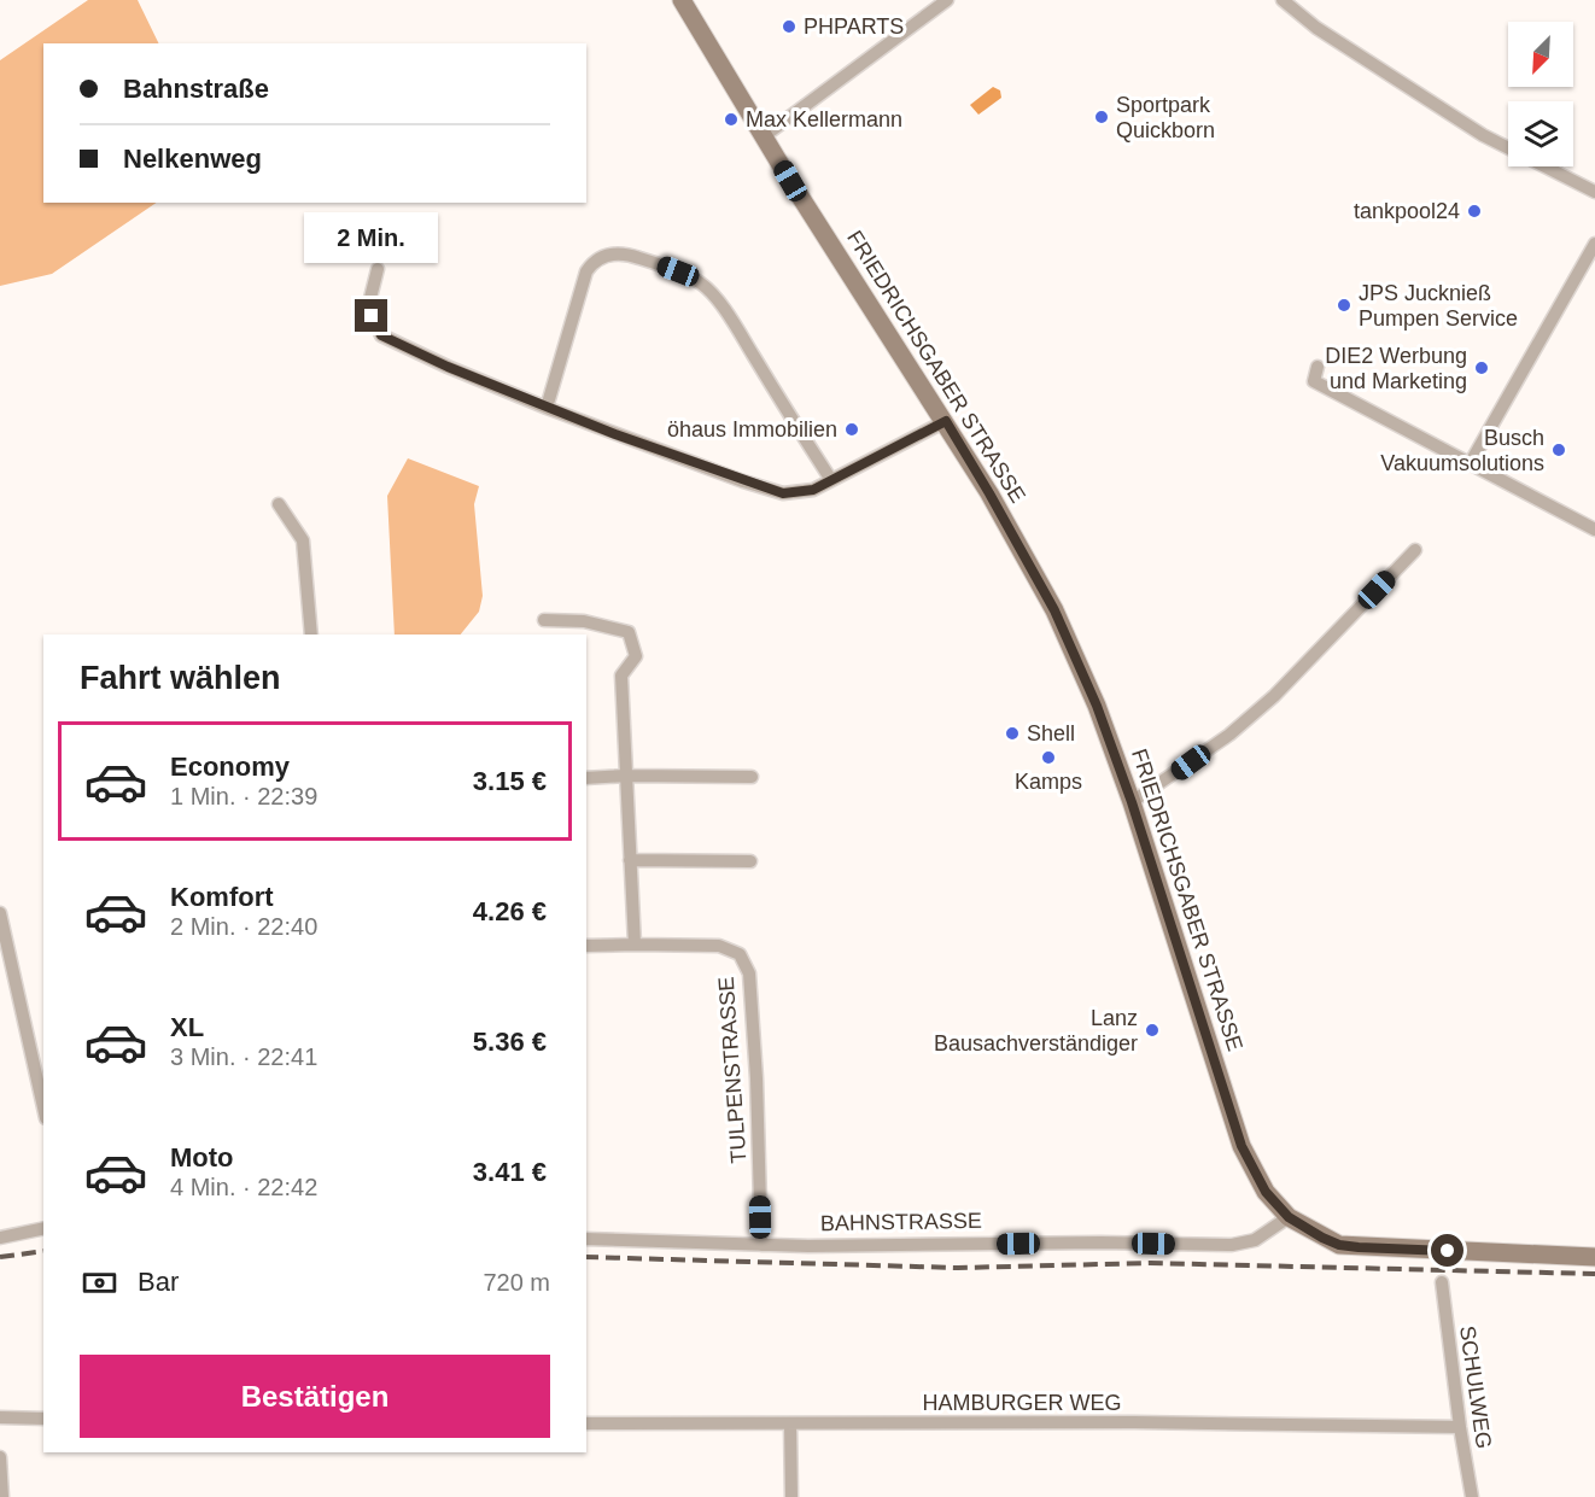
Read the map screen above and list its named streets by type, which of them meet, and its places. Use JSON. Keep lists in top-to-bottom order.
{
  "streets": {
    "main road": ["FRIEDRICHSGABER STRASSE"],
    "street": [
      "TULPENSTRASSE",
      "BAHNSTRASSE",
      "SCHULWEG",
      "HAMBURGER WEG"
    ]
  },
  "crossings": [
    ["FRIEDRICHSGABER STRASSE", "BAHNSTRASSE"],
    ["TULPENSTRASSE", "BAHNSTRASSE"],
    ["SCHULWEG", "HAMBURGER WEG"]
  ],
  "places": [
    "PHPARTS",
    "Sportpark Quickborn",
    "Max Kellermann",
    "tankpool24",
    "JPS Jucknieß Pumpen Service",
    "DIE2 Werbung und Marketing",
    "öhaus Immobilien",
    "Busch Vakuumsolutions",
    "Shell",
    "Kamps",
    "Lanz Bausachverständiger"
  ],
  "north": "bottom left",
  "page": {
    "banner": ["Bahnstraße", "Nelkenweg"],
    "bubble": "2 Min.",
    "heading": "Fahrt wählen",
    "list": [
      {
        "name": "Economy",
        "note": "1 Min. · 22:39",
        "value": "3.15 €"
      },
      {
        "name": "Komfort",
        "note": "2 Min. · 22:40",
        "value": "4.26 €"
      },
      {
        "name": "XL",
        "note": "3 Min. · 22:41",
        "value": "5.36 €"
      },
      {
        "name": "Moto",
        "note": "4 Min. · 22:42",
        "value": "3.41 €"
      }
    ],
    "pay": ["Bar", "720 m"],
    "buttons": "Bestätigen"
  }
}
